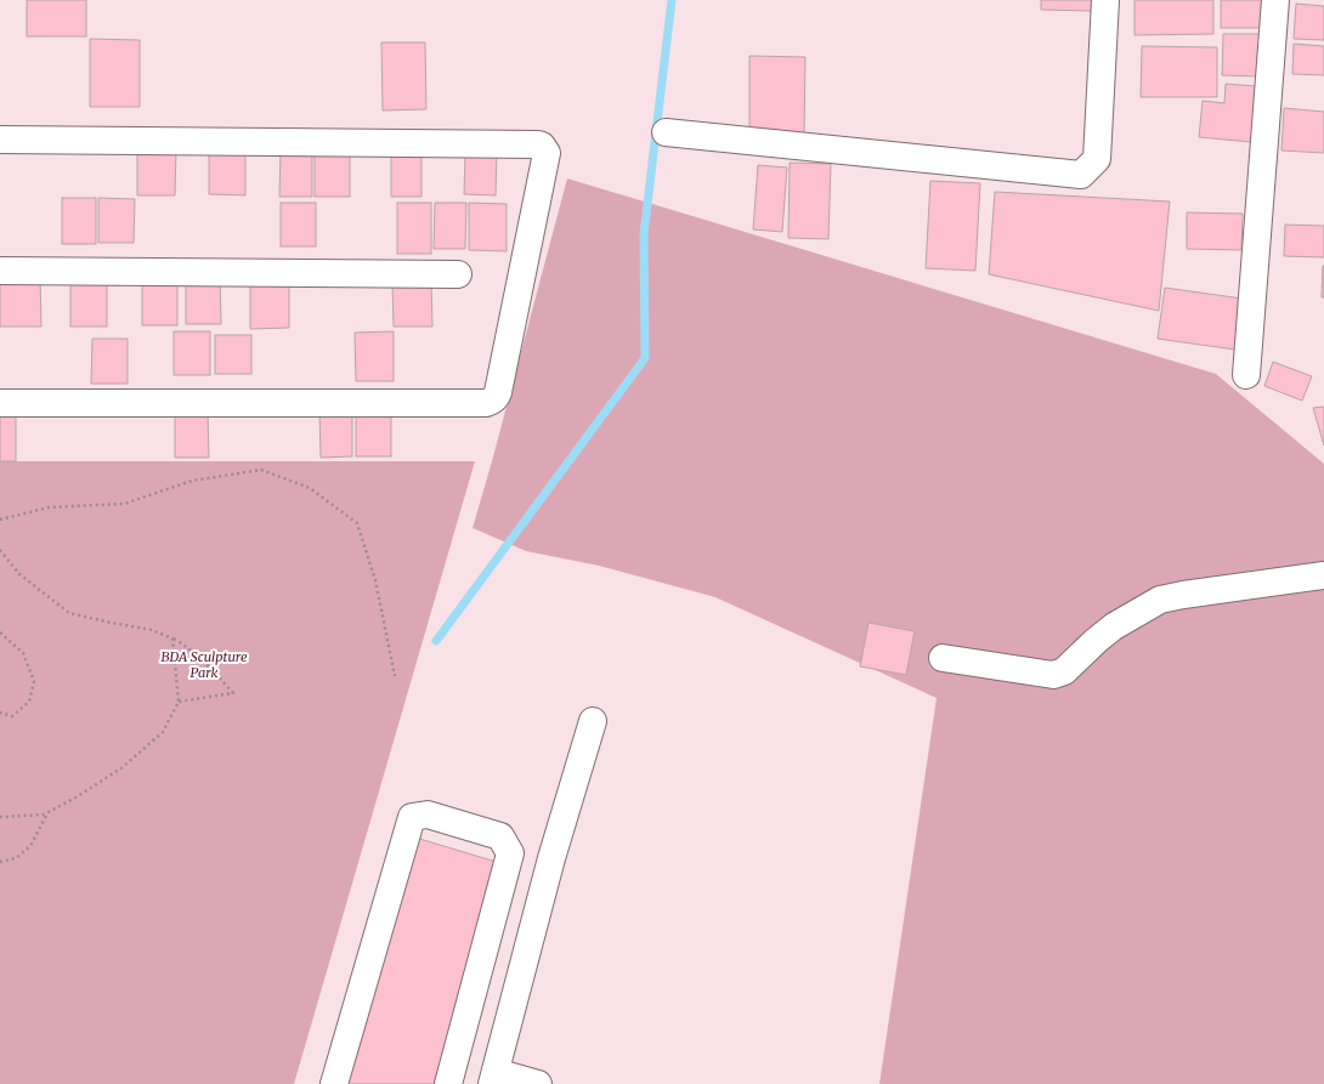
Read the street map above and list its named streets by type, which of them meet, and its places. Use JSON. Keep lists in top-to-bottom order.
{
  "parks": ["BDA Sculpture Park"]
}
